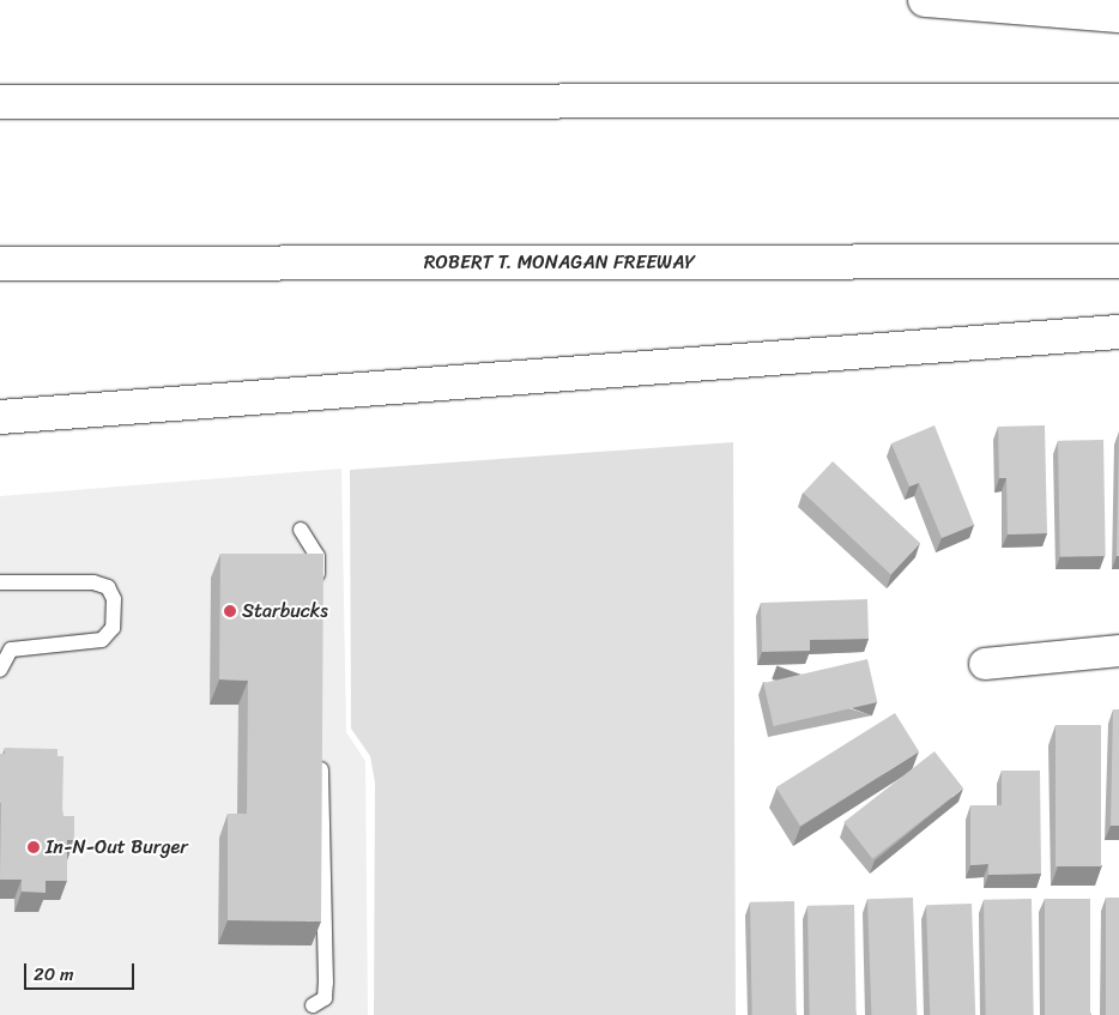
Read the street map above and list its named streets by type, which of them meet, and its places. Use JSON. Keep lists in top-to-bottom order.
{
  "streets": {
    "highway": ["ROBERT T. MONAGAN FREEWAY"]
  },
  "places": ["Starbucks", "In-N-Out Burger"],
  "scale_bar": "20 m"
}
